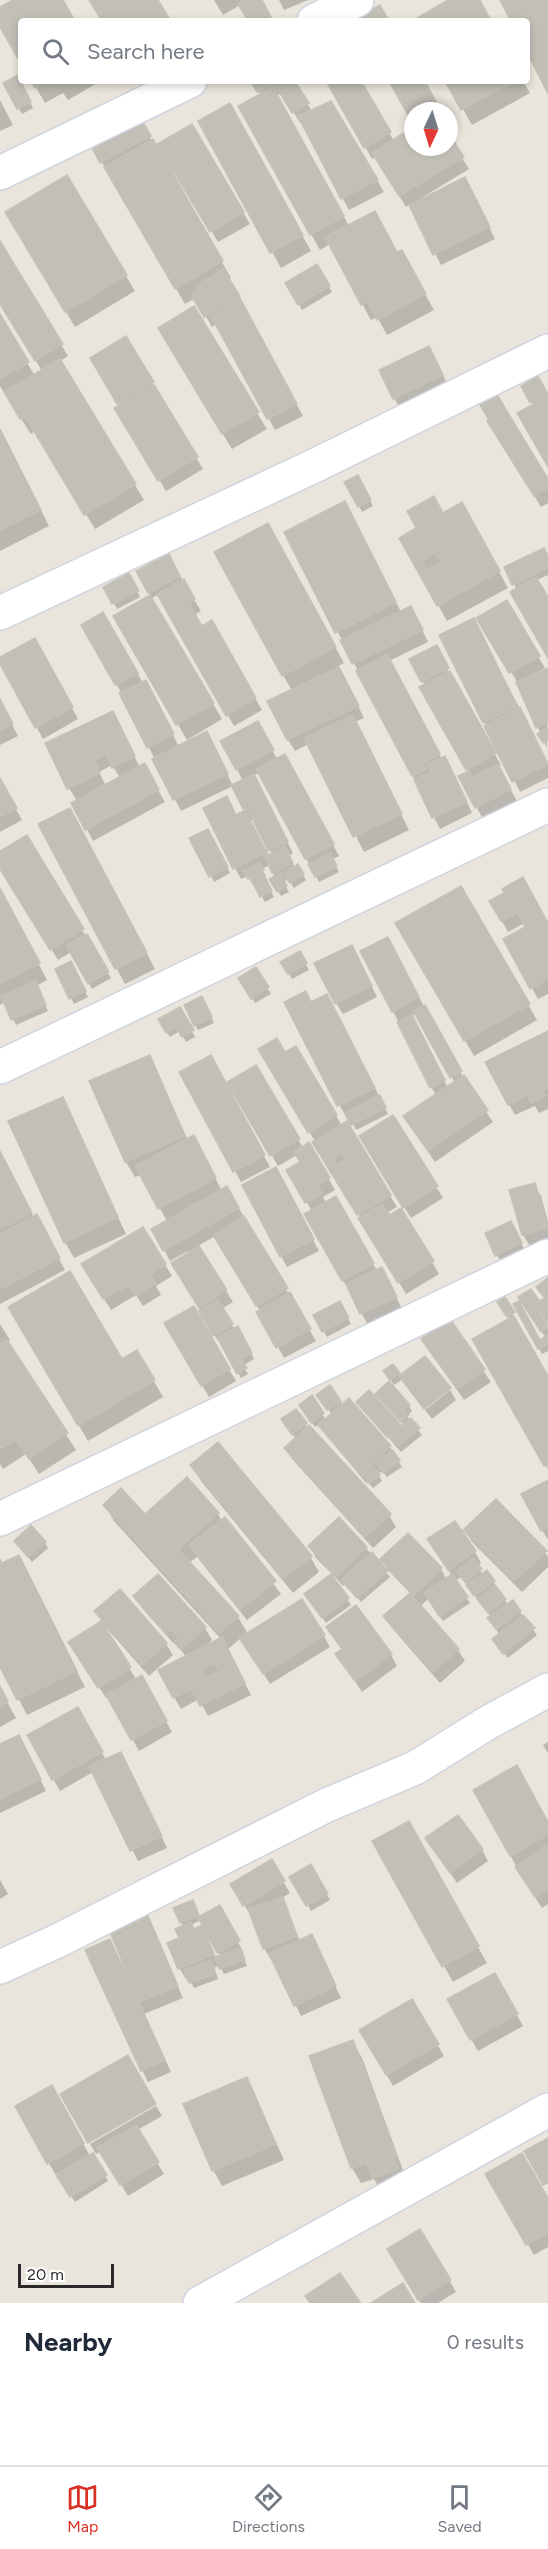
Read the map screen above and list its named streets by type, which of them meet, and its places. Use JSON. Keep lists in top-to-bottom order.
{
  "scale_bar": "20 m",
  "north": "bottom",
  "page": {
    "search": "Search here",
    "scale": "20 m",
    "heading": ["Nearby", "0 results"],
    "nav": ["Map", "Directions", "Saved"]
  }
}
